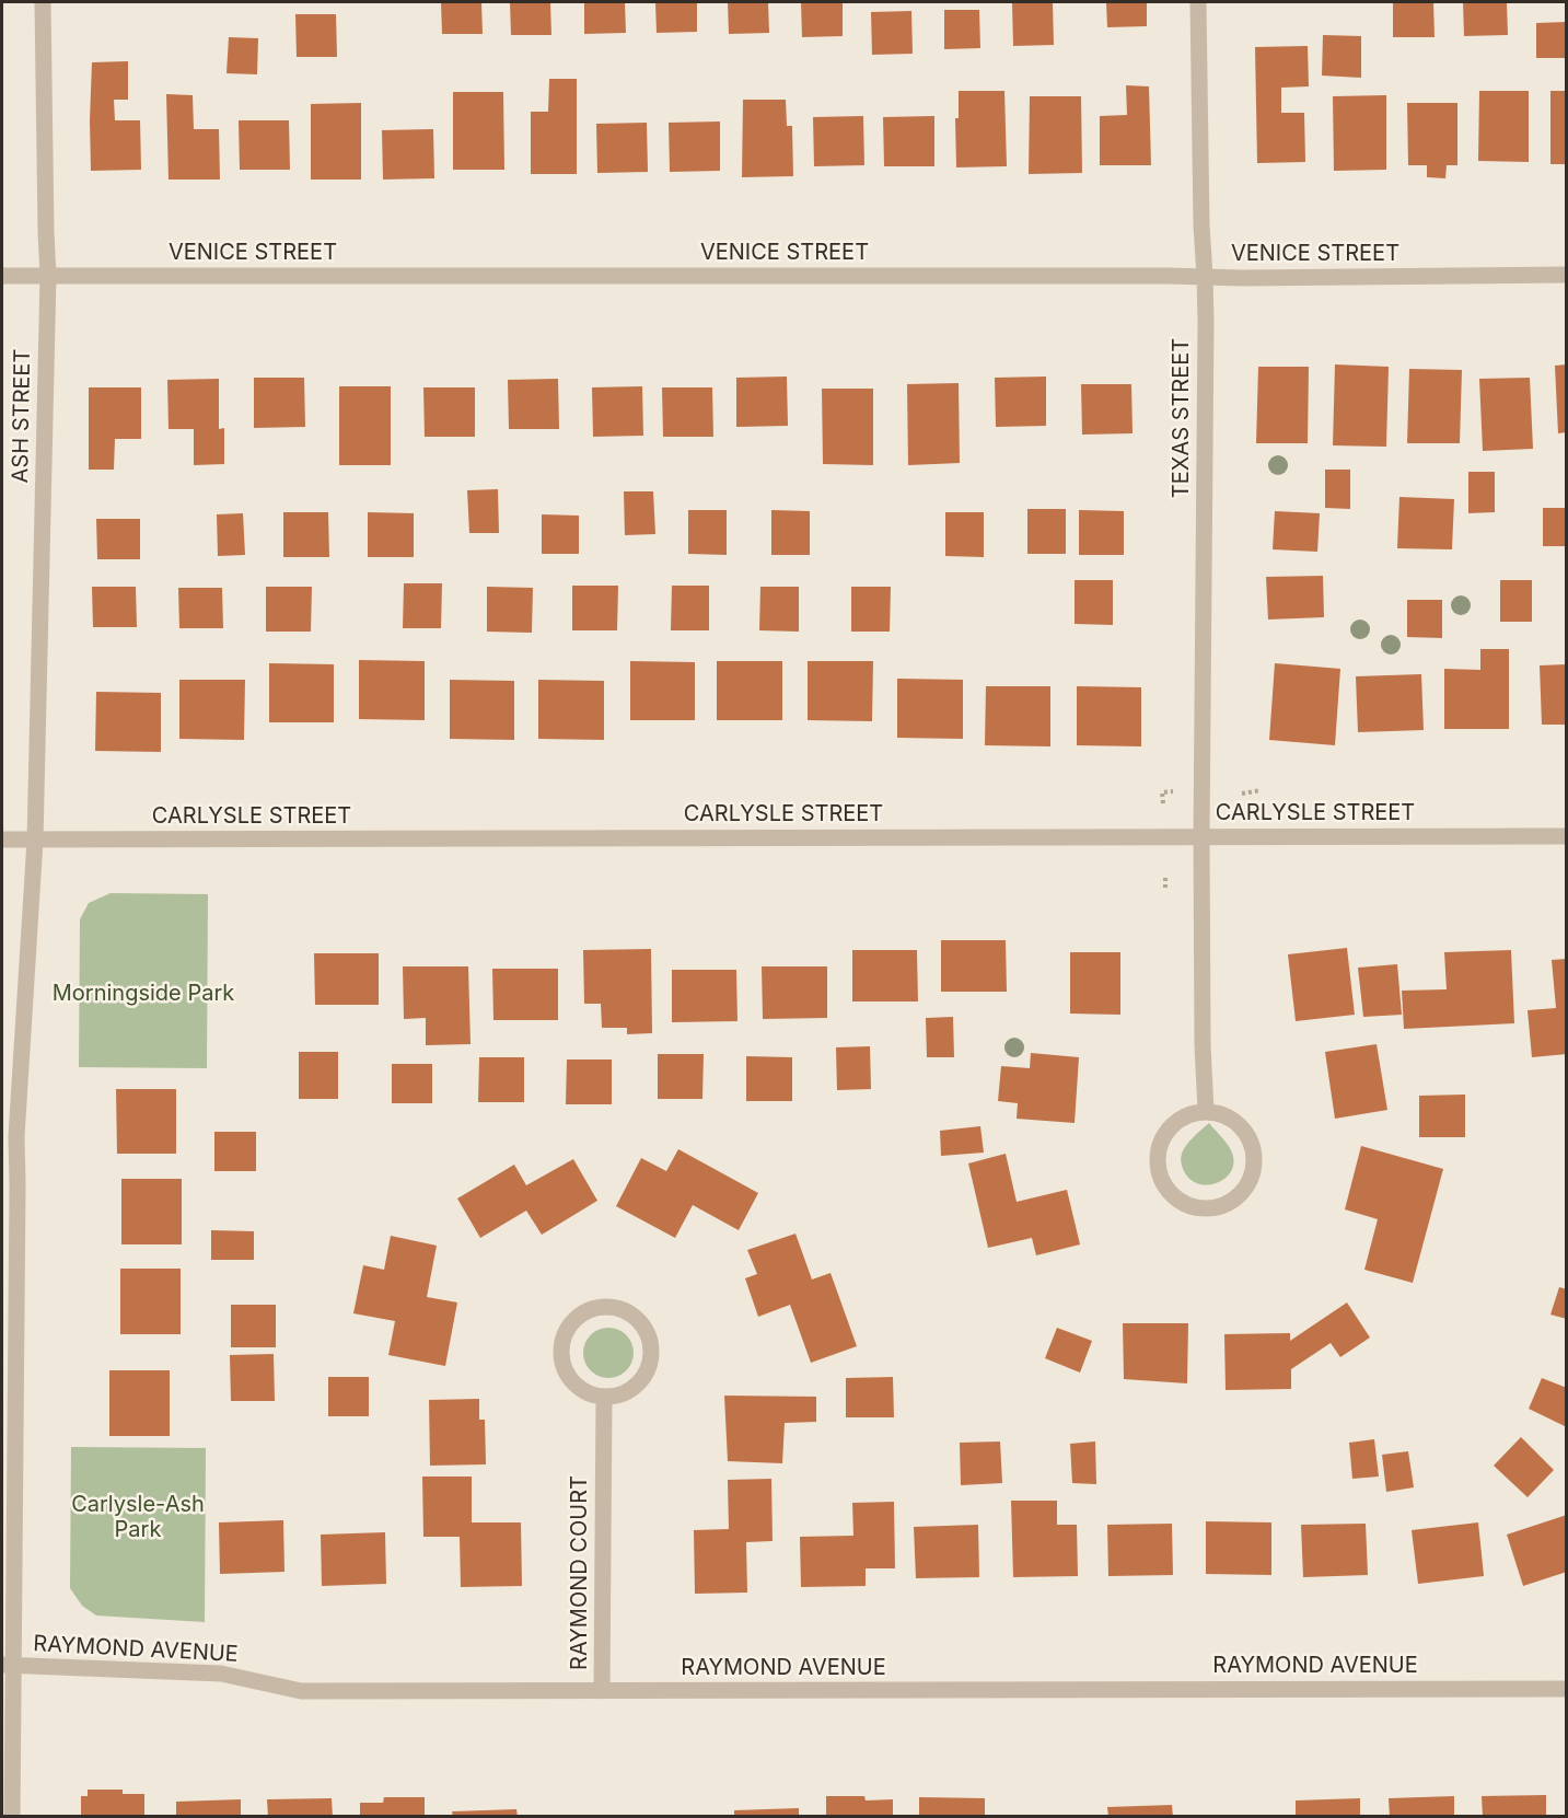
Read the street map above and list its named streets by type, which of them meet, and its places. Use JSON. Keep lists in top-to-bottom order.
{
  "streets": {
    "street": [
      "VENICE STREET",
      "ASH STREET",
      "TEXAS STREET",
      "CARLYSLE STREET",
      "RAYMOND COURT",
      "RAYMOND AVENUE"
    ]
  },
  "crossings": [
    ["VENICE STREET", "ASH STREET"],
    ["VENICE STREET", "TEXAS STREET"],
    ["ASH STREET", "CARLYSLE STREET"],
    ["ASH STREET", "RAYMOND AVENUE"],
    ["TEXAS STREET", "CARLYSLE STREET"],
    ["RAYMOND COURT", "RAYMOND AVENUE"]
  ],
  "parks": ["Morningside Park", "Carlysle-Ash Park"]
}
